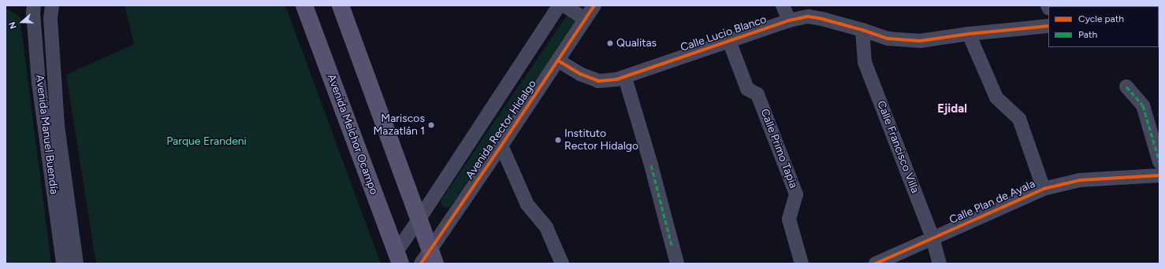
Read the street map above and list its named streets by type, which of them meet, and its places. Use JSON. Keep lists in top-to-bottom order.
{
  "streets": {
    "main road": ["Avenida Melchor Ocampo"],
    "street": [
      "Calle Lucio Blanco",
      "Avenida Rector Hidalgo",
      "Avenida Manuel Buendía",
      "Calle Francisco Villa",
      "Calle Primo Tapia",
      "Calle Plan de Ayala"
    ]
  },
  "crossings": [
    ["Calle Lucio Blanco", "Avenida Rector Hidalgo"],
    ["Calle Lucio Blanco", "Calle Francisco Villa"],
    ["Calle Lucio Blanco", "Calle Primo Tapia"],
    ["Avenida Rector Hidalgo", "Avenida Melchor Ocampo"],
    ["Calle Francisco Villa", "Calle Plan de Ayala"]
  ],
  "districts": ["Ejidal"],
  "parks": ["Parque Erandeni"],
  "places": ["Qualitas", "Mariscos Mazatlán 1", "Instituto Rector Hidalgo"],
  "legend": ["Cycle path", "Path"],
  "north": "left"
}
